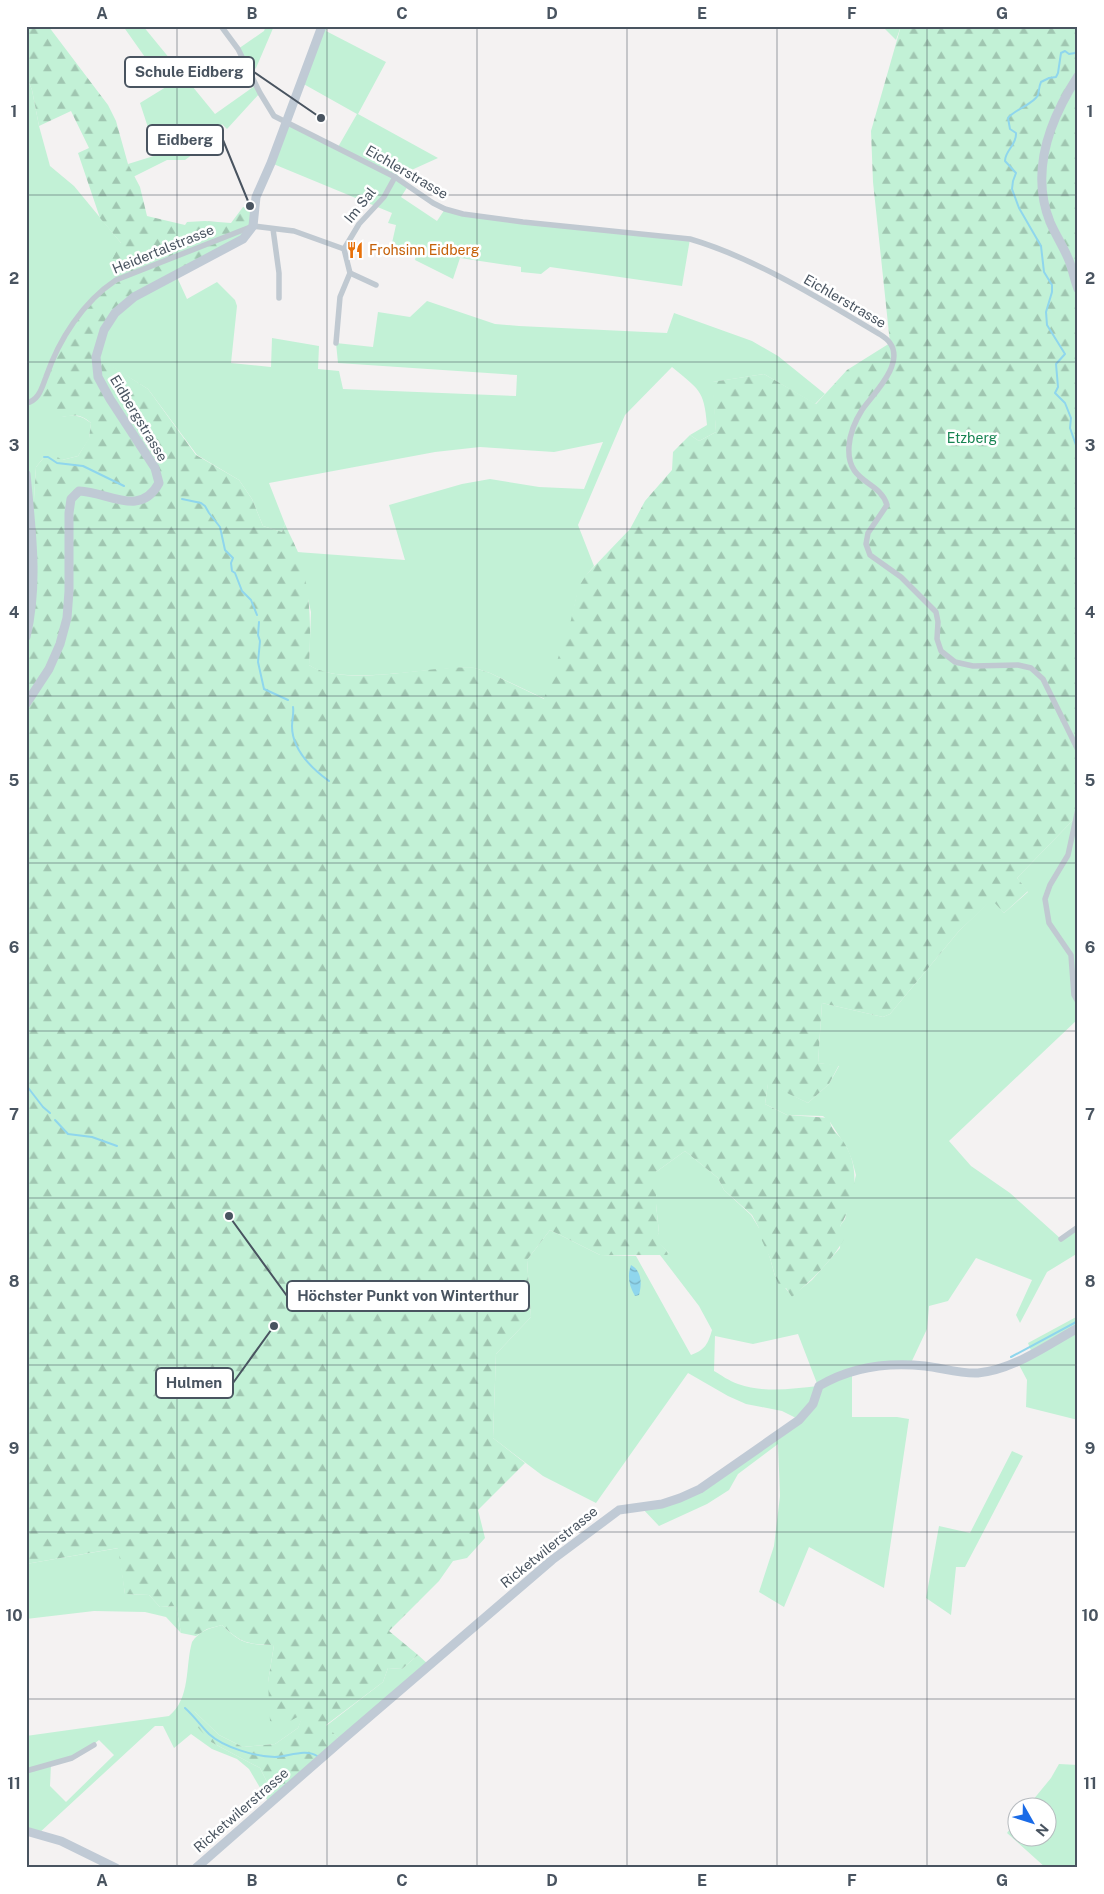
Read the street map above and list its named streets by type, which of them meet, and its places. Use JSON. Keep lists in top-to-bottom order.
{
  "streets": {
    "street": [
      "Eichlerstrasse",
      "Im Sal",
      "Heidertalstrasse",
      "Eidbergstrasse",
      "Ricketwilerstrasse"
    ]
  },
  "crossings": [
    ["Eichlerstrasse", "Im Sal"],
    ["Heidertalstrasse", "Eidbergstrasse"]
  ],
  "parks": ["Etzberg"],
  "places": {
    "other": [
      "Schule Eidberg",
      "Eidberg",
      "Höchster Punkt von Winterthur",
      "Hulmen"
    ],
    "restaurant": ["Frohsinn Eidberg"]
  },
  "north": "bottom right",
  "grid": {
    "columns": [
      "A",
      "B",
      "C",
      "D",
      "E",
      "F",
      "G"
    ],
    "rows": [
      "1",
      "2",
      "3",
      "4",
      "5",
      "6",
      "7",
      "8",
      "9",
      "10",
      "11"
    ]
  }
}
